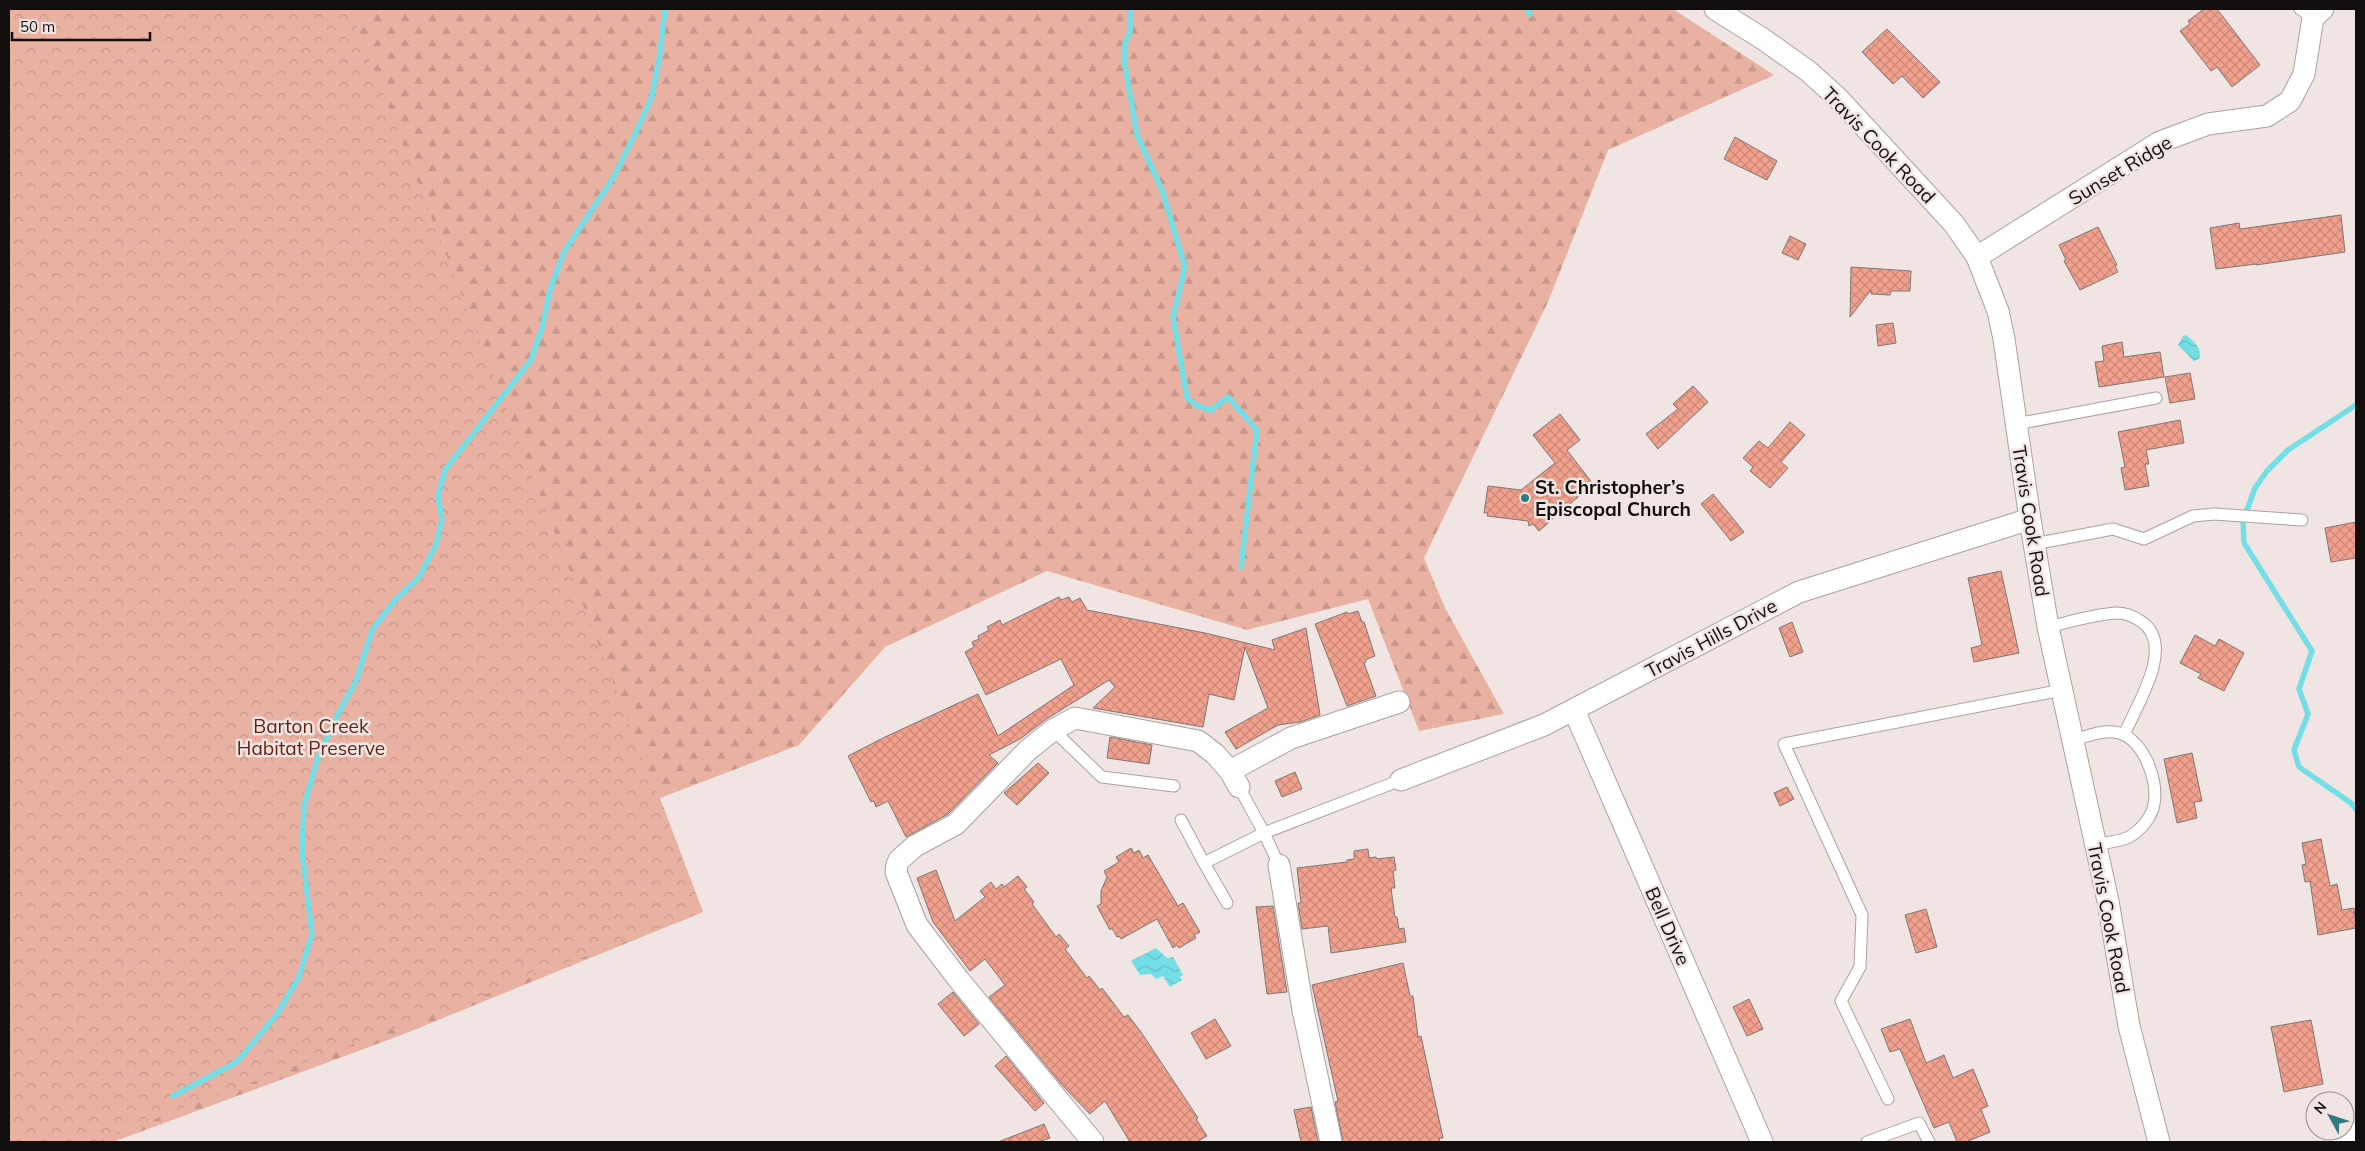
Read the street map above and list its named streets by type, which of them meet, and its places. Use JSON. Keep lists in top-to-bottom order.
{
  "streets": {
    "street": [
      "Travis Cook Road",
      "Sunset Ridge",
      "Travis Hills Drive",
      "Bell Drive"
    ]
  },
  "crossings": [
    ["Travis Cook Road", "Sunset Ridge"],
    ["Travis Cook Road", "Travis Hills Drive"],
    ["Travis Hills Drive", "Bell Drive"]
  ],
  "parks": ["Barton Creek Habitat Preserve"],
  "places": ["St. Christopher’s Episcopal Church"],
  "scale_bar": "50 m",
  "north": "top left"
}
